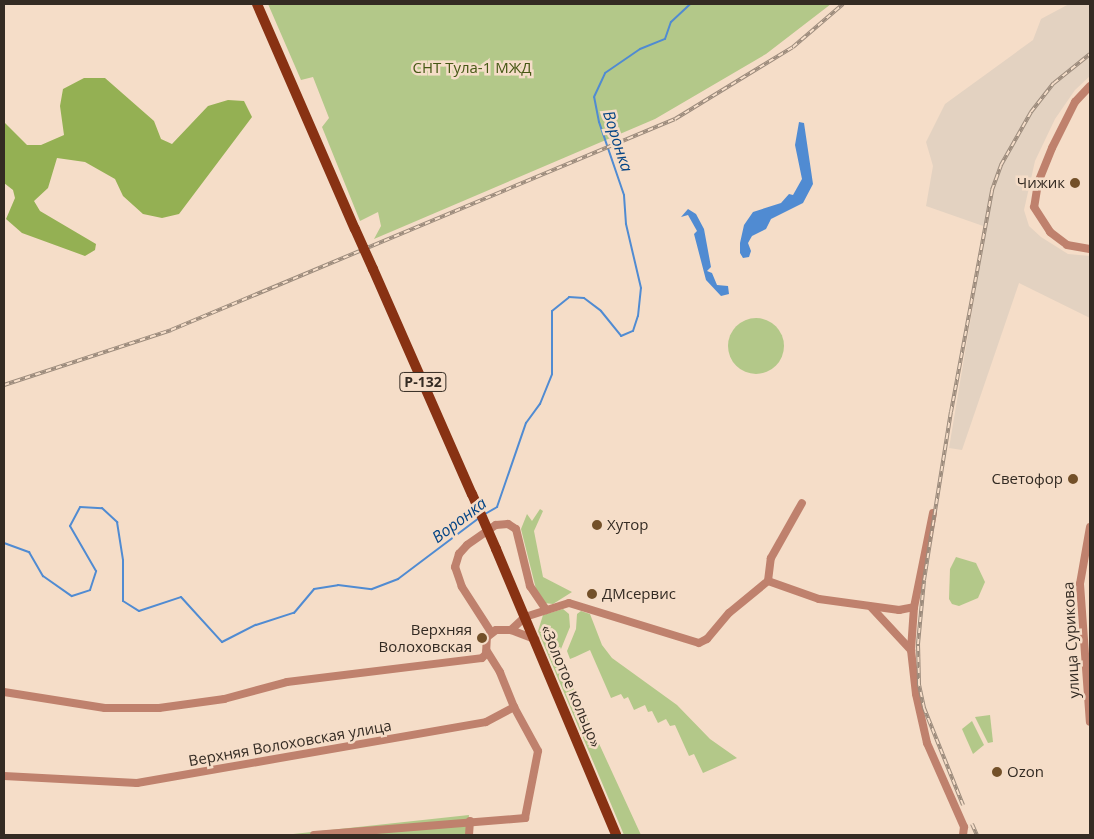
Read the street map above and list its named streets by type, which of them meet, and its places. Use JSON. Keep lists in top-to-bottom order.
{
  "streets": {
    "main road": ["Р-132", "«Золотое кольцо»"],
    "street": ["улица Сурикова", "Верхняя Волоховская улица"]
  },
  "water": ["Воронка"],
  "parks": ["СНТ Тула-1 МЖД"],
  "places": [
    "Чижик",
    "Светофор",
    "Хутор",
    "ДМсервис",
    "Верхняя Волоховская",
    "Ozon"
  ]
}
